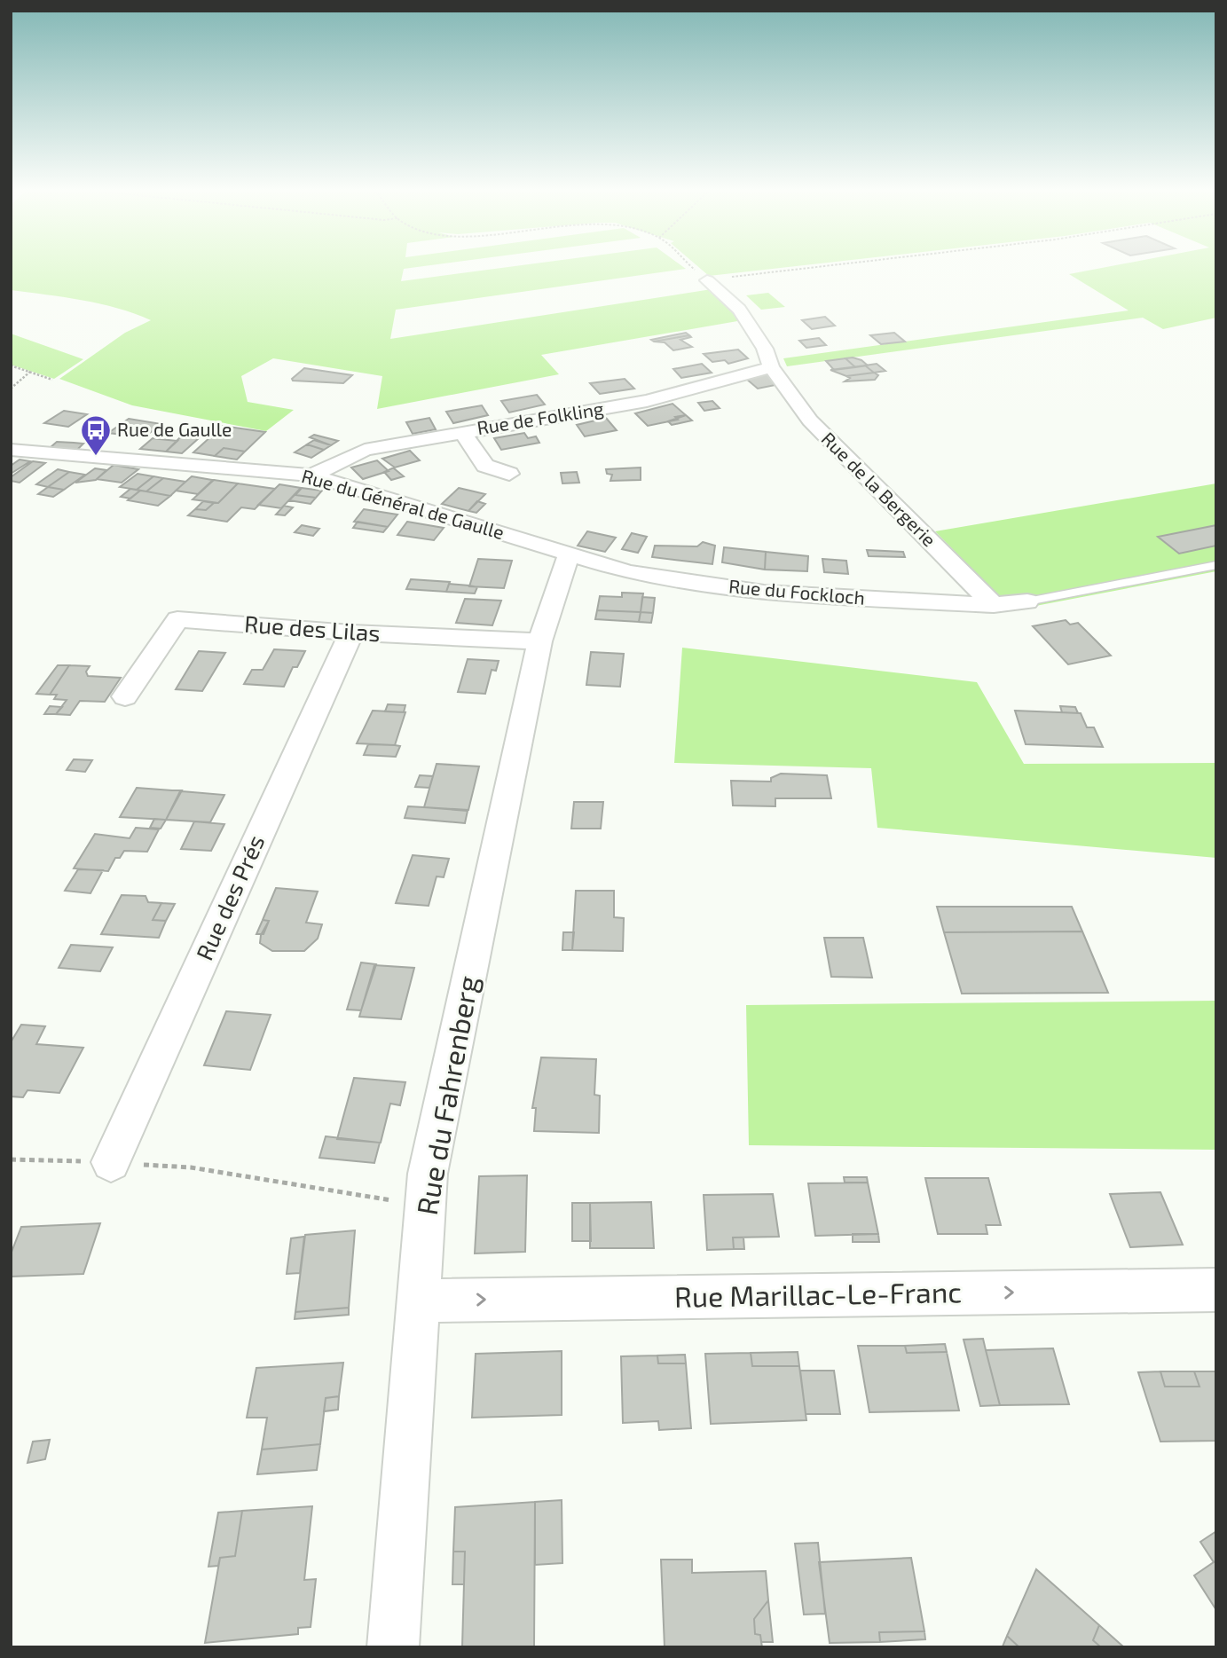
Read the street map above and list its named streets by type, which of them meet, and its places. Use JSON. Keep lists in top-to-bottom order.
{
  "streets": {
    "street": [
      "Rue de Folkling",
      "Rue de la Bergerie",
      "Rue du Général de Gaulle",
      "Rue du Fockloch",
      "Rue des Lilas",
      "Rue des Prés",
      "Rue du Fahrenberg",
      "Rue Marillac-Le-Franc"
    ]
  },
  "crossings": [
    ["Rue de Folkling", "Rue de la Bergerie"],
    ["Rue de Folkling", "Rue du Général de Gaulle"],
    ["Rue de la Bergerie", "Rue du Fockloch"],
    ["Rue du Général de Gaulle", "Rue du Fockloch"],
    ["Rue du Général de Gaulle", "Rue du Fahrenberg"],
    ["Rue du Fockloch", "Rue du Fahrenberg"],
    ["Rue des Lilas", "Rue des Prés"],
    ["Rue des Lilas", "Rue du Fahrenberg"],
    ["Rue du Fahrenberg", "Rue Marillac-Le-Franc"]
  ],
  "one_way": ["Rue Marillac-Le-Franc"],
  "places": {
    "bus stop": ["Rue de Gaulle"]
  }
}
